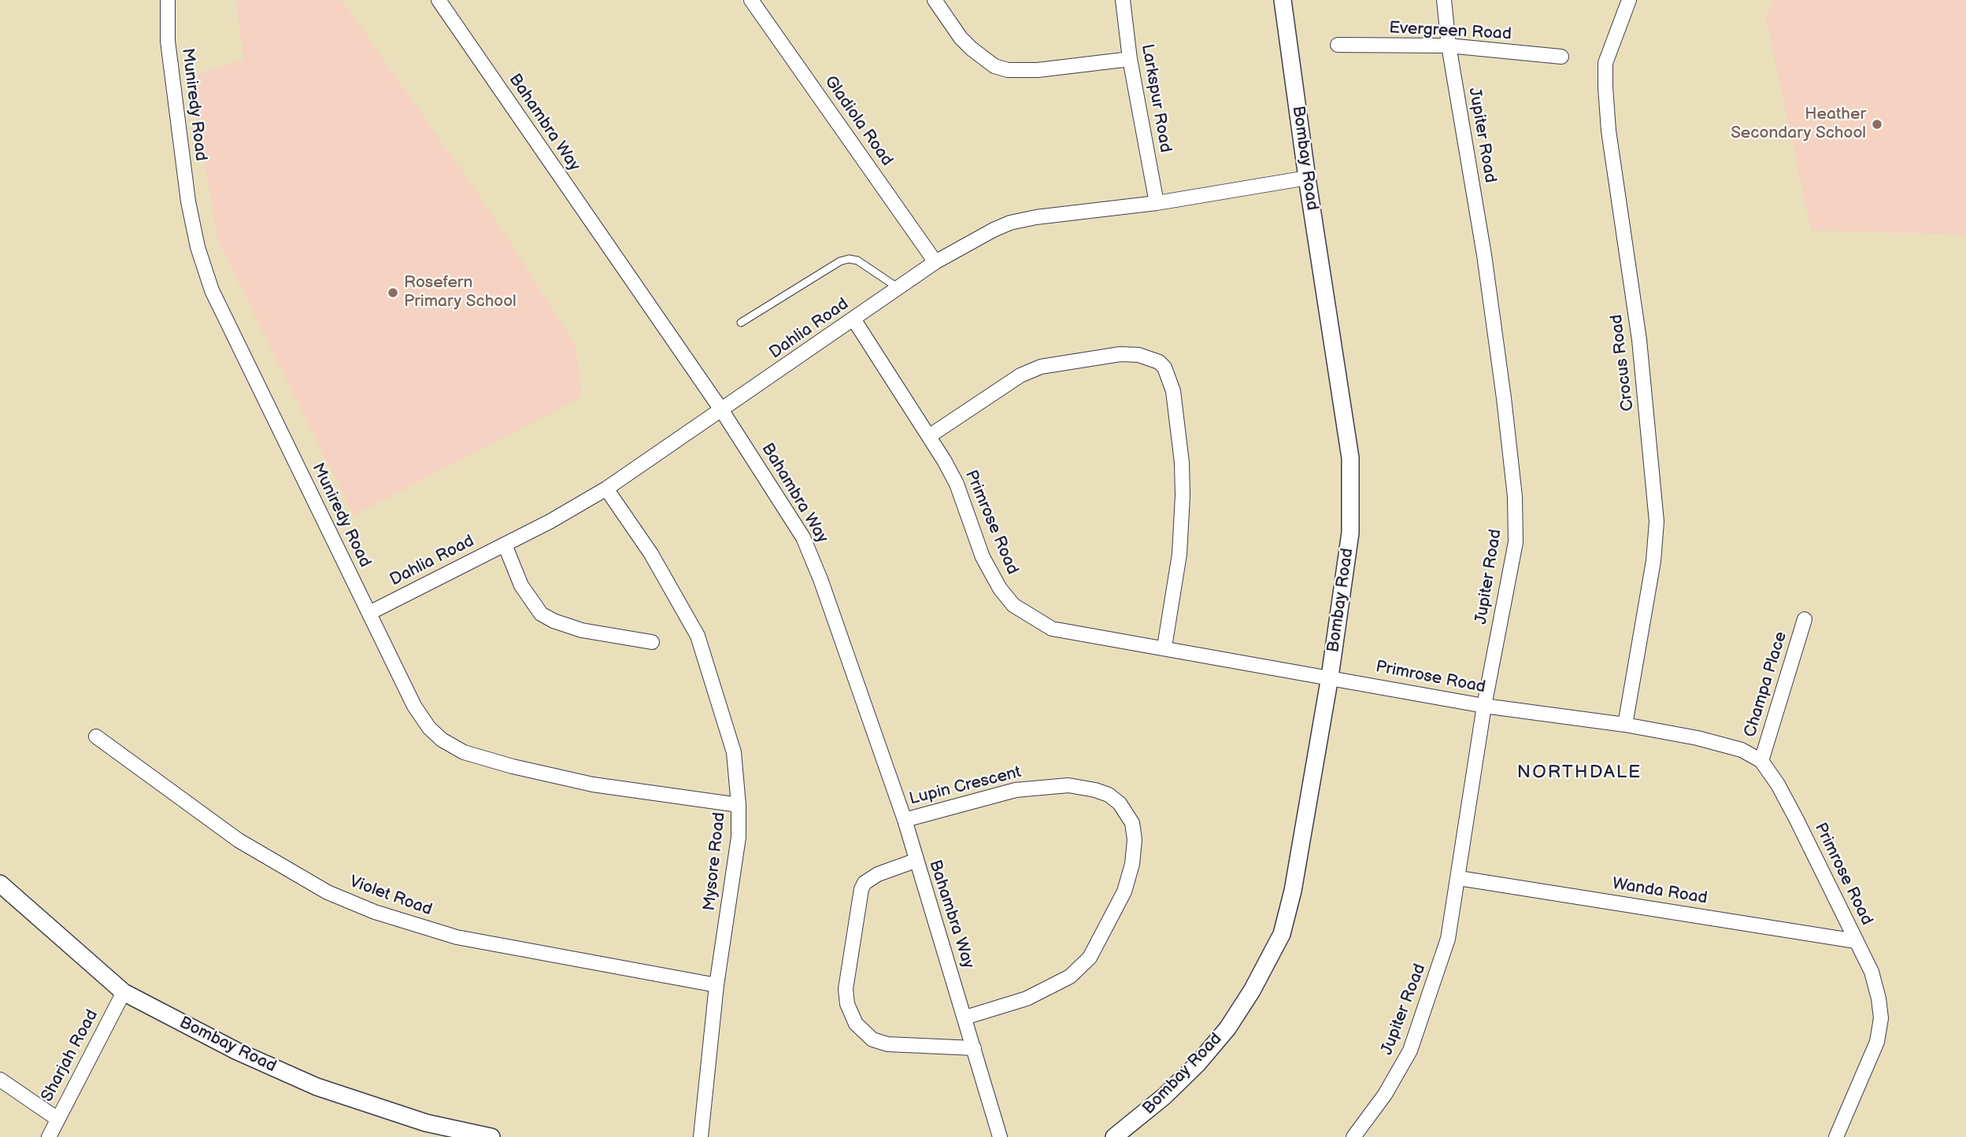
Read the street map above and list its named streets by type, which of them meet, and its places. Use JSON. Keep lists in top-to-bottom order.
{
  "streets": {
    "street": [
      "Evergreen Road",
      "Larkspur Road",
      "Muniredy Road",
      "Gladiola Road",
      "Bahambra Way",
      "Jupiter Road",
      "Bombay Road",
      "Dahlia Road",
      "Crocus Road",
      "Primrose Road",
      "Champa Place",
      "Lupin Crescent",
      "Mysore Road",
      "Wanda Road",
      "Violet Road",
      "Sharjah Road"
    ]
  },
  "crossings": [
    ["Evergreen Road", "Jupiter Road"],
    ["Larkspur Road", "Dahlia Road"],
    ["Muniredy Road", "Dahlia Road"],
    ["Muniredy Road", "Mysore Road"],
    ["Gladiola Road", "Dahlia Road"],
    ["Bahambra Way", "Dahlia Road"],
    ["Bahambra Way", "Lupin Crescent"],
    ["Jupiter Road", "Primrose Road"],
    ["Jupiter Road", "Wanda Road"],
    ["Bombay Road", "Dahlia Road"],
    ["Bombay Road", "Primrose Road"],
    ["Bombay Road", "Sharjah Road"],
    ["Dahlia Road", "Primrose Road"],
    ["Dahlia Road", "Mysore Road"],
    ["Crocus Road", "Primrose Road"],
    ["Primrose Road", "Champa Place"],
    ["Primrose Road", "Wanda Road"],
    ["Mysore Road", "Violet Road"]
  ],
  "districts": ["NORTHDALE"],
  "places": ["Heather Secondary School", "Rosefern Primary School"]
}
